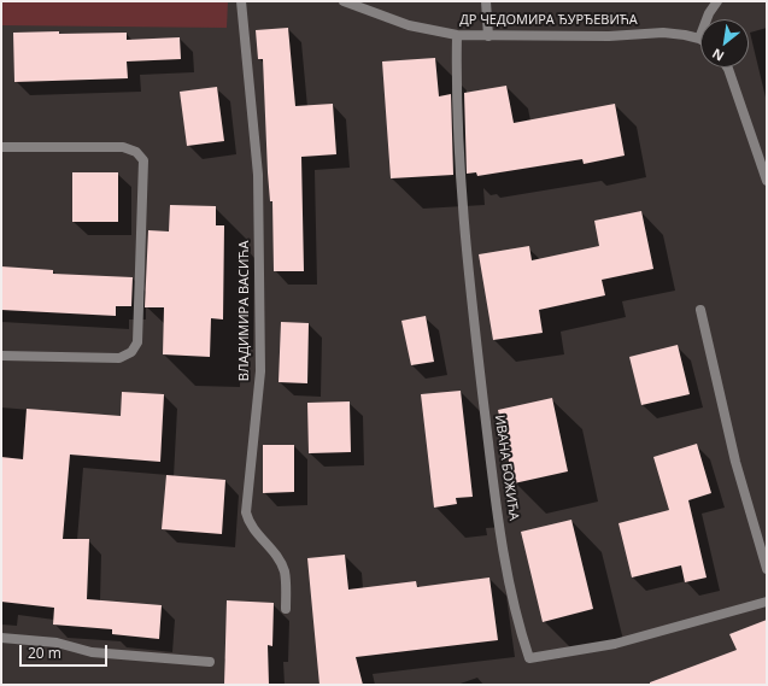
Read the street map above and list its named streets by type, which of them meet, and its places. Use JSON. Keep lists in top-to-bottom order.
{
  "streets": {
    "street": ["ДР ЧЕДОМИРА ЂУРЂЕВИЋА", "ВЛАДИМИРА ВАСИЋА", "ИВАНА БОЖИЋА"]
  },
  "crossings": [
    ["ДР ЧЕДОМИРА ЂУРЂЕВИЋА", "ИВАНА БОЖИЋА"]
  ],
  "scale_bar": "20 m",
  "north": "bottom left"
}
